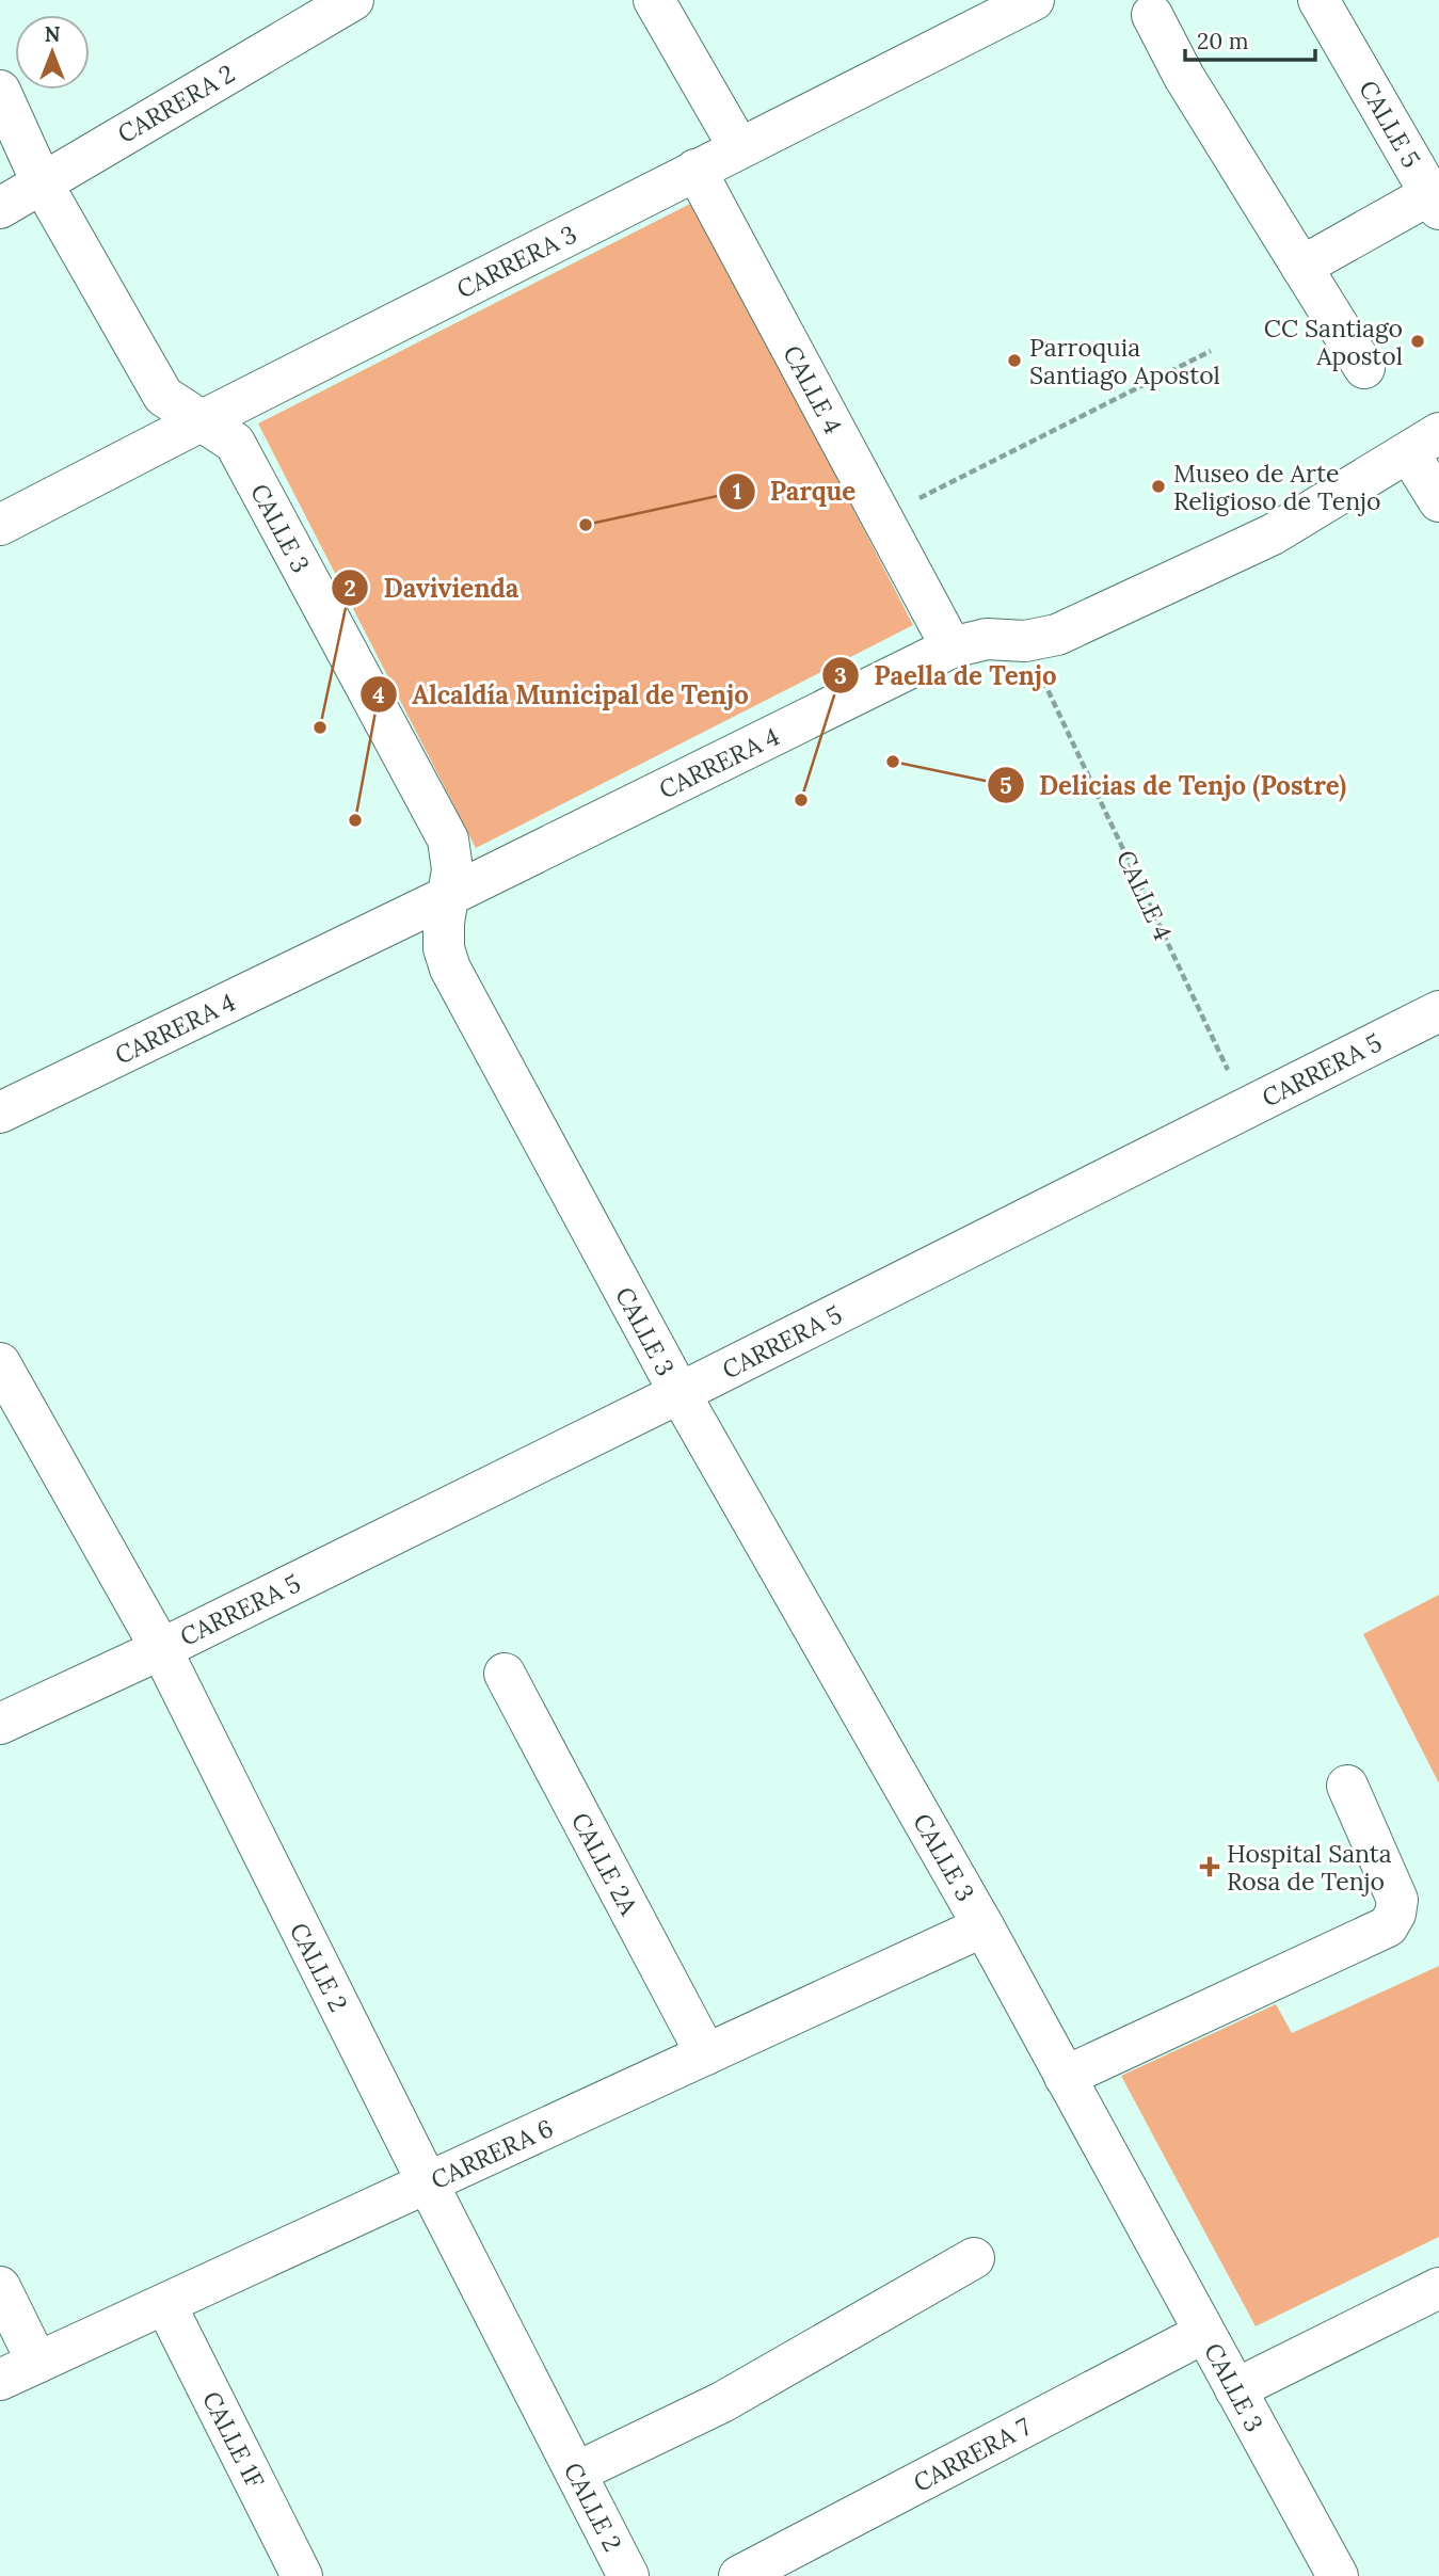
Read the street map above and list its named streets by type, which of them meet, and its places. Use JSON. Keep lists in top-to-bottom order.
{
  "streets": {
    "street": [
      "CARRERA 2",
      "CALLE 5",
      "CARRERA 3",
      "CALLE 4",
      "CALLE 3",
      "CARRERA 4",
      "CARRERA 5",
      "CALLE 2A",
      "CALLE 2",
      "CARRERA 6",
      "CALLE 1F",
      "CARRERA 7"
    ]
  },
  "crossings": [
    ["CARRERA 2", "CALLE 3"],
    ["CARRERA 3", "CALLE 4"],
    ["CARRERA 3", "CALLE 3"],
    ["CALLE 4", "CARRERA 4"],
    ["CALLE 4", "CARRERA 5"],
    ["CALLE 3", "CARRERA 4"],
    ["CALLE 3", "CARRERA 5"],
    ["CALLE 3", "CARRERA 6"],
    ["CALLE 3", "CARRERA 7"],
    ["CARRERA 5", "CALLE 2"],
    ["CALLE 2A", "CARRERA 6"],
    ["CALLE 2", "CARRERA 6"],
    ["CARRERA 6", "CALLE 1F"]
  ],
  "places": {
    "other": [
      "CC Santiago Apostol",
      "Parroquia Santiago Apostol",
      "Museo de Arte Religioso de Tenjo",
      "Parque",
      "Davivienda",
      "Delicias de Tenjo (Postre)",
      "Paella de Tenjo",
      "Alcaldía Municipal de Tenjo"
    ],
    "health": ["Hospital Santa Rosa de Tenjo"]
  },
  "scale_bar": "20 m",
  "north": "top"
}
